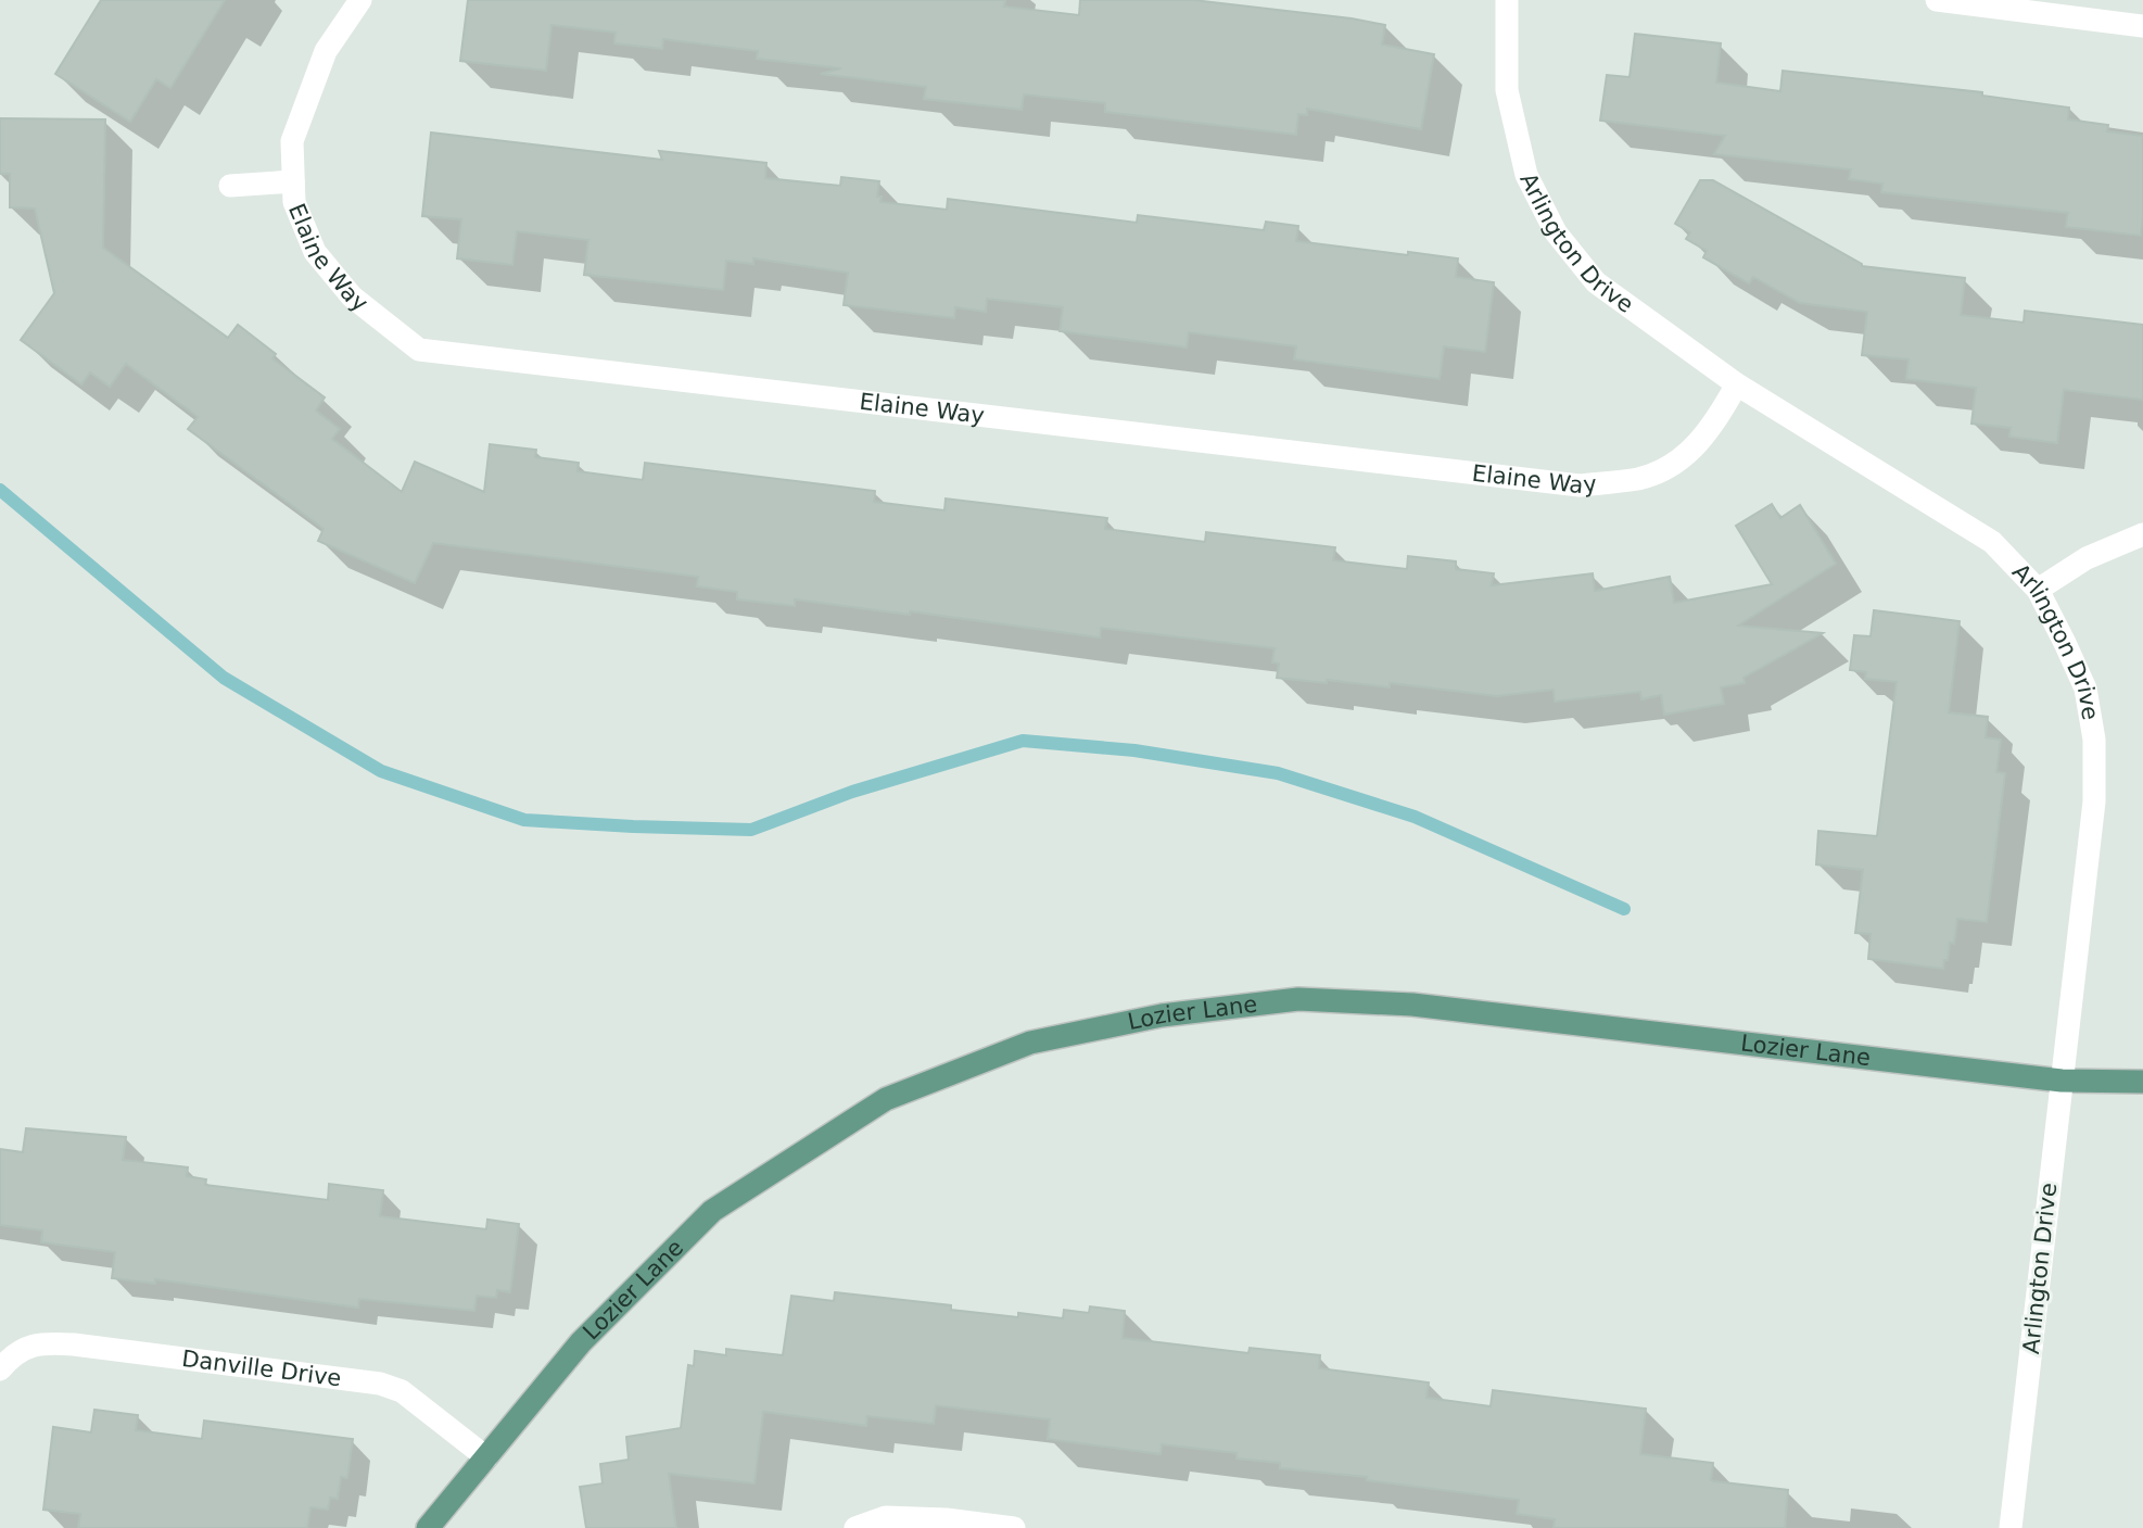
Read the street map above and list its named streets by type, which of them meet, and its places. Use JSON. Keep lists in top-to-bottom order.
{
  "streets": {
    "main road": ["Lozier Lane"],
    "street": ["Arlington Drive", "Elaine Way", "Danville Drive"]
  },
  "crossings": [
    ["Arlington Drive", "Elaine Way"],
    ["Arlington Drive", "Lozier Lane"],
    ["Lozier Lane", "Danville Drive"]
  ]
}
